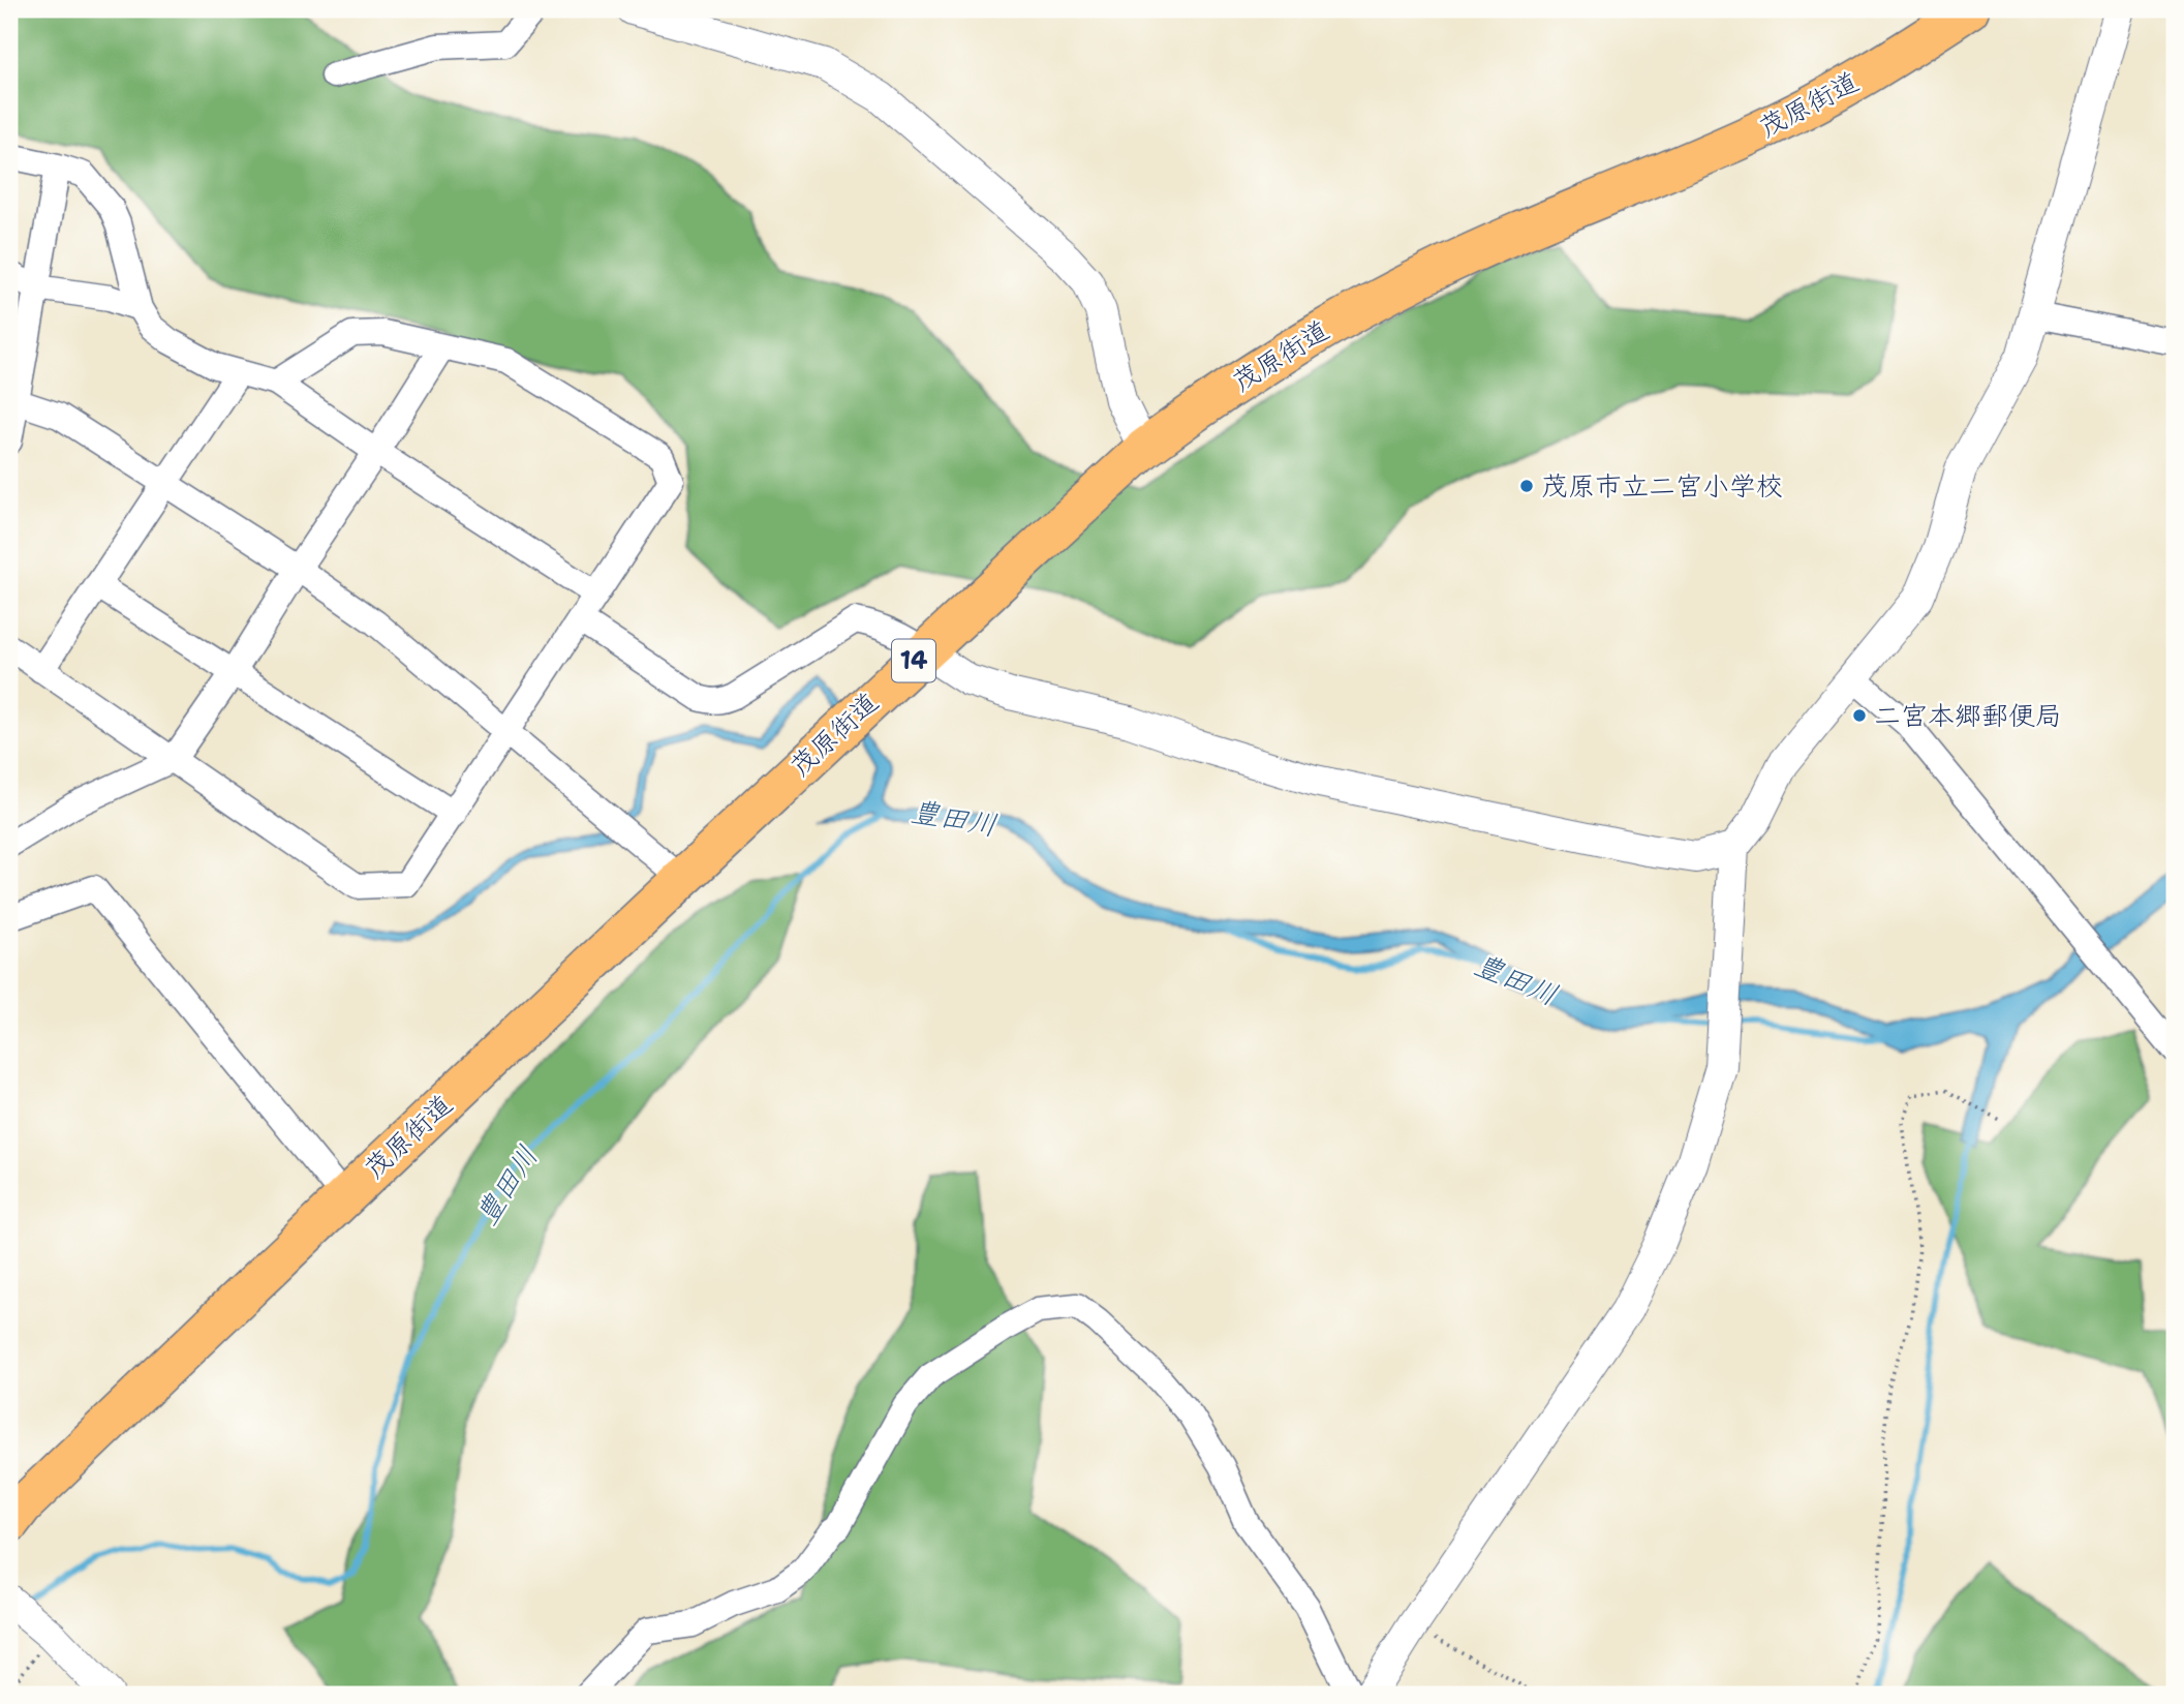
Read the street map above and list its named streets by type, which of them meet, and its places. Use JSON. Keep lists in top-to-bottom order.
{
  "streets": {
    "main road": ["茂原街道", "14"]
  },
  "water": ["豊田川"],
  "places": ["茂原市立二宮小学校", "二宮本郷郵便局"]
}
